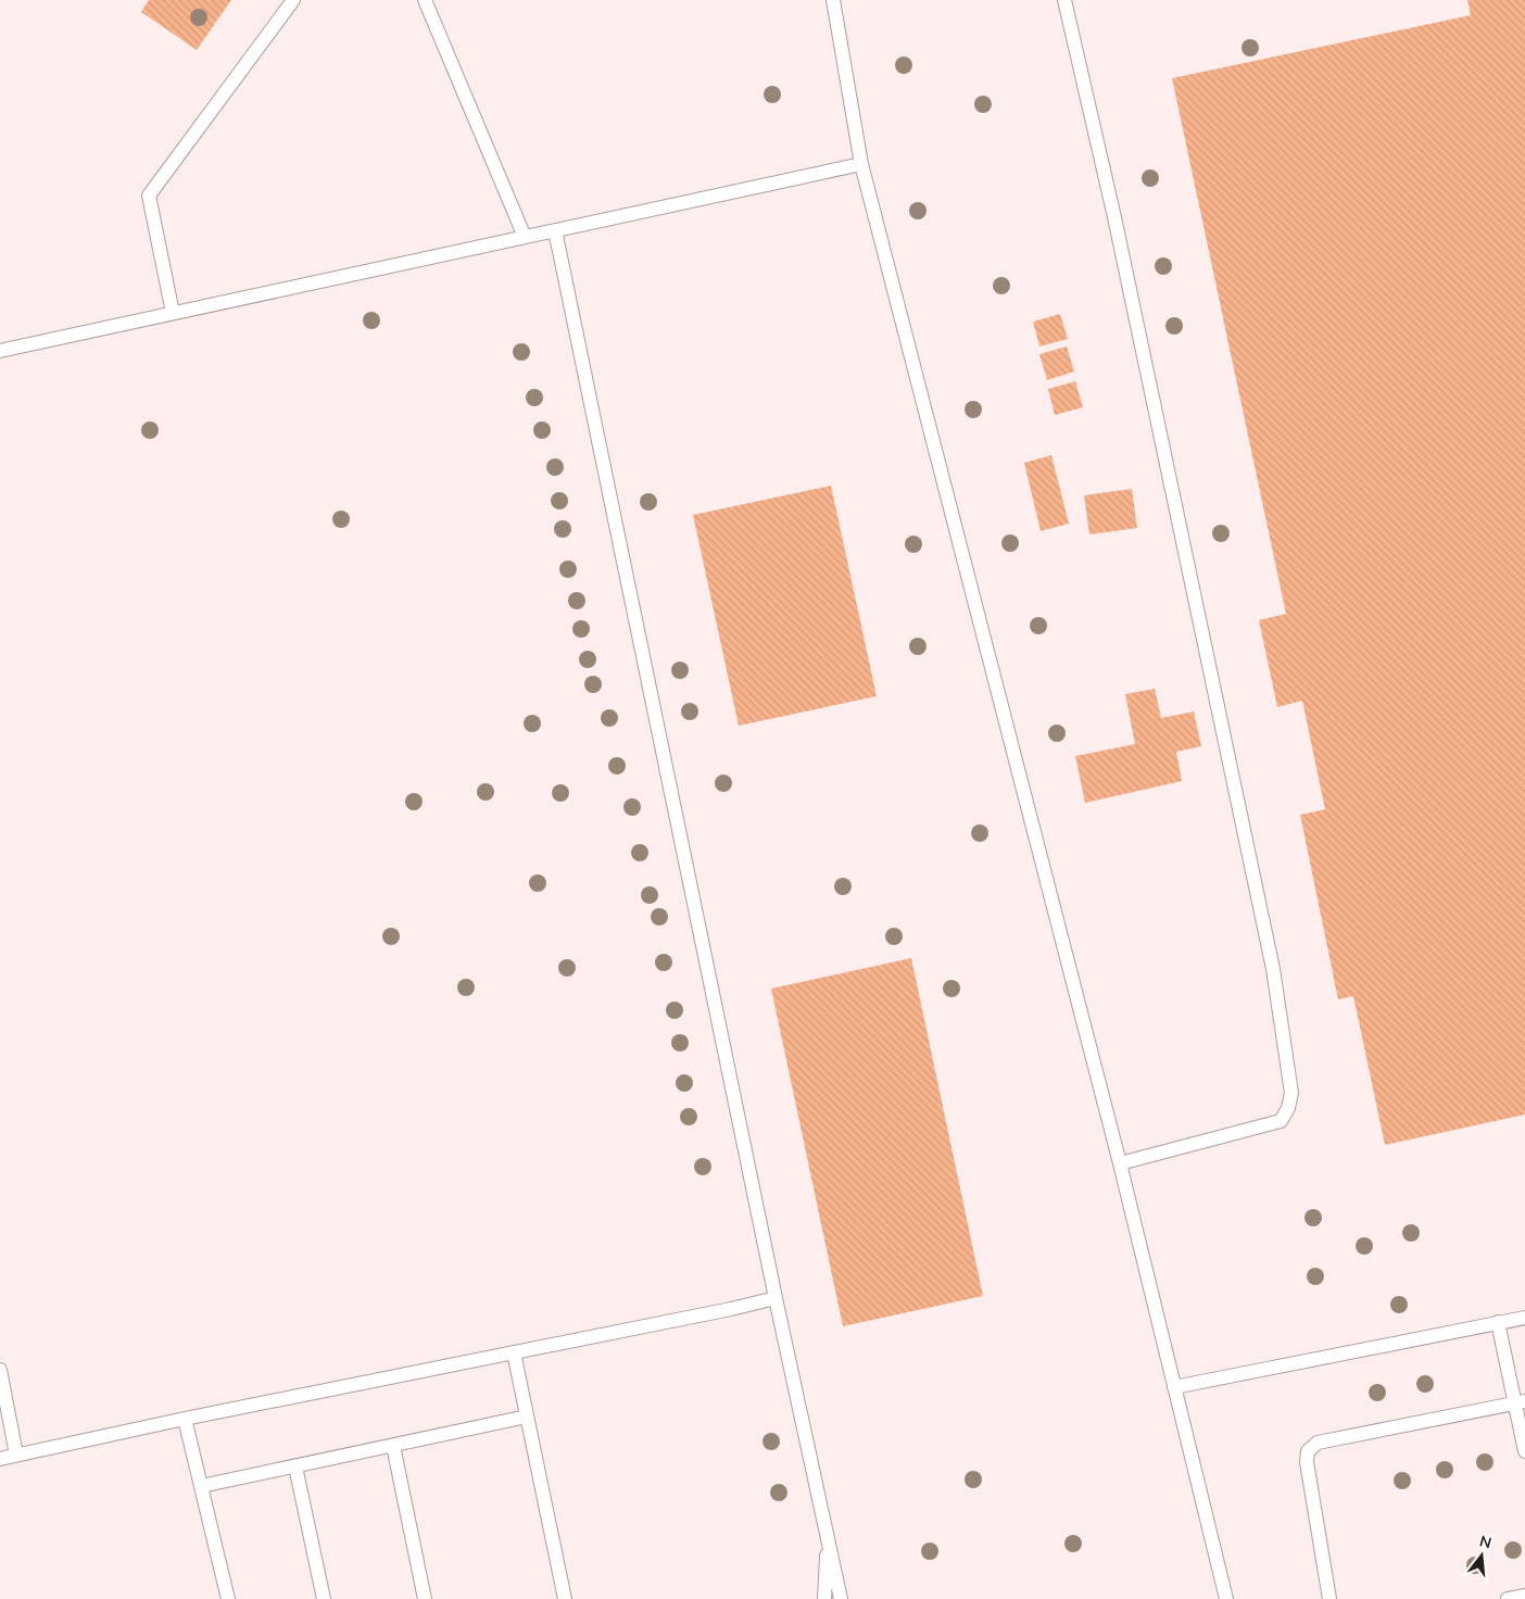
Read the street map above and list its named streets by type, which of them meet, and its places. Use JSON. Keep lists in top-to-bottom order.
{
  "north": "top"
}
